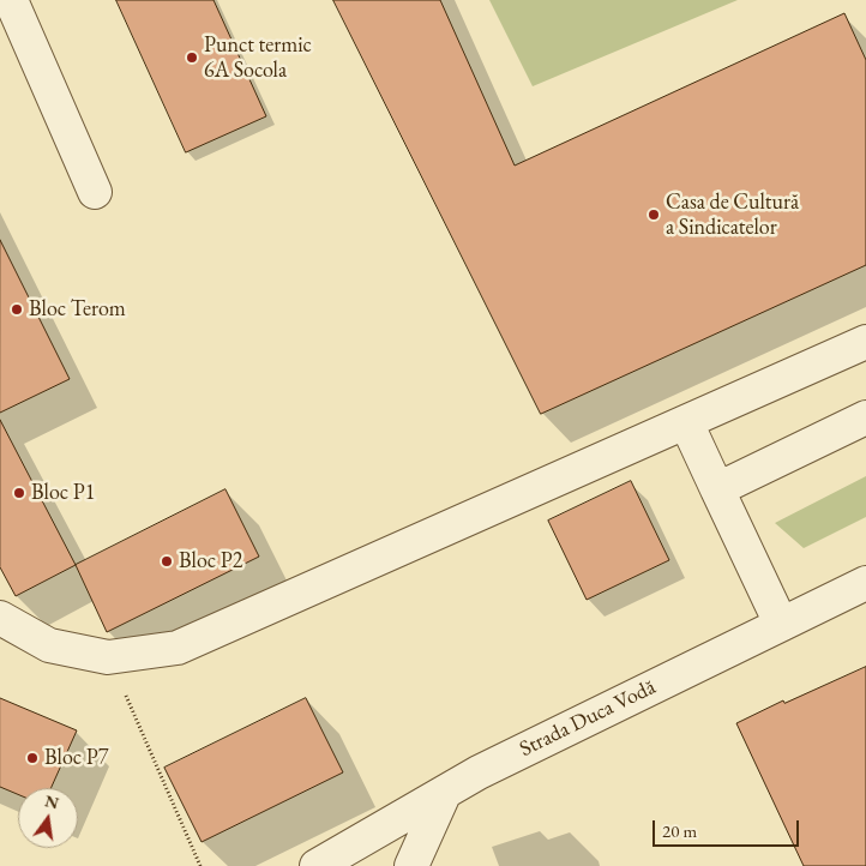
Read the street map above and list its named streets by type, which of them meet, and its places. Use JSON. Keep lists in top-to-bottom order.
{
  "streets": {
    "street": ["Strada Duca Vodă"]
  },
  "places": [
    "Punct termic 6A Socola",
    "Casa de Cultură a Sindicatelor",
    "Bloc Terom",
    "Bloc P1",
    "Bloc P2",
    "Bloc P7"
  ],
  "scale_bar": "20 m",
  "north": "top"
}
